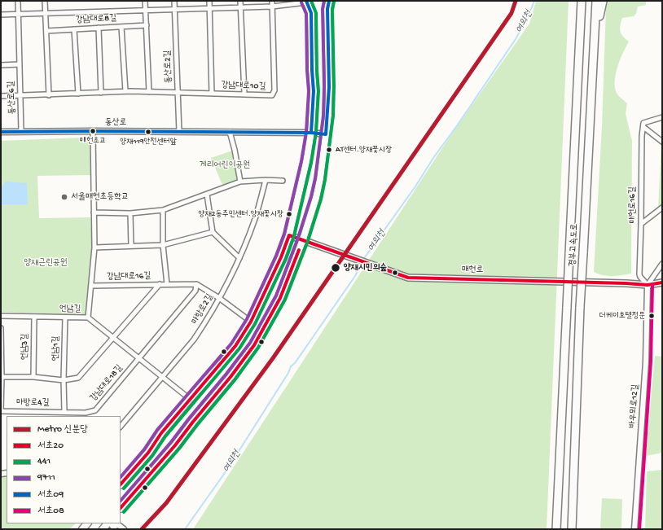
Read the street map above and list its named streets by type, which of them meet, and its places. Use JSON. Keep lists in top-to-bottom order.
{
  "streets": {
    "highway": ["경부고속도로"],
    "main road": ["매헌로"],
    "street": [
      "강남대로8길",
      "동산로2길",
      "강남대로10길",
      "동산로6길",
      "동산로",
      "매헌로16길",
      "강남대로16길",
      "언남길",
      "마방로2길",
      "언남3길",
      "언남1길",
      "강남대로18길",
      "마방로4길",
      "바우뫼로12길"
    ]
  },
  "crossings": [
    ["강남대로8길", "동산로2길"],
    ["강남대로8길", "강남대로10길"],
    ["강남대로8길", "동산로6길"],
    ["동산로2길", "강남대로10길"],
    ["동산로2길", "동산로"],
    ["강남대로10길", "동산로6길"],
    ["동산로6길", "동산로"],
    ["동산로", "언남길"],
    ["매헌로16길", "매헌로"],
    ["매헌로16길", "바우뫼로12길"],
    ["매헌로", "바우뫼로12길"],
    ["강남대로16길", "언남길"],
    ["강남대로16길", "강남대로18길"],
    ["언남길", "언남3길"],
    ["언남길", "언남1길"],
    ["언남1길", "강남대로18길"],
    ["언남1길", "마방로4길"],
    ["강남대로18길", "마방로4길"]
  ],
  "water": ["여의천"],
  "parks": ["게리어린이공원", "양재근린공원"],
  "places": [
    "매헌초교",
    "양재119안전센터앞",
    "AT센터.양재꽃시장",
    "서울매헌초등학교",
    "양재2동주민센터.양재꽃시장",
    "양재시민의숲",
    "더케이호텔정문"
  ],
  "lines": [
    "metro line 신분당",
    "transit line 441",
    "transit line 9711",
    "transit line 서초09",
    "transit line 서초20",
    "transit line 서초08"
  ],
  "legend": [
    "Metro 신분당",
    "서초20",
    "441",
    "9711",
    "서초09",
    "서초08"
  ]
}
